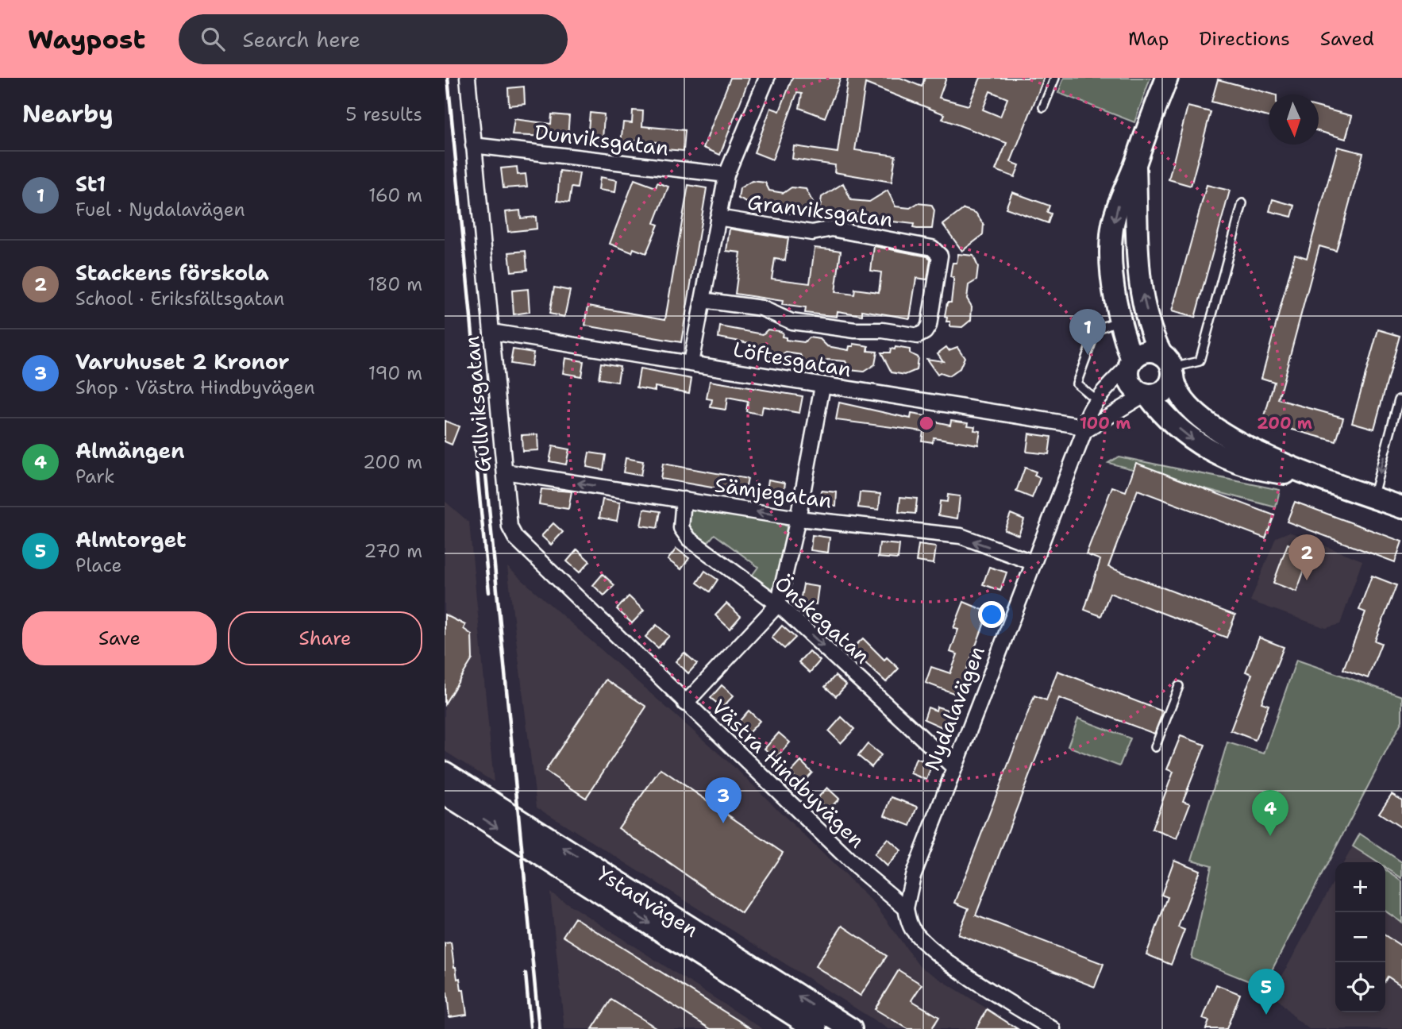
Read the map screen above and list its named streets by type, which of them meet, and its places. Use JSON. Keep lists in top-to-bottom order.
{
  "streets": {
    "street": [
      "Dunviksgatan",
      "Granviksgatan",
      "Löftesgatan",
      "Gullviksgatan",
      "Sämjegatan",
      "Önskegatan",
      "Nydalavägen",
      "Västra Hindbyvägen",
      "Ystadvägen"
    ]
  },
  "crossings": [
    ["Dunviksgatan", "Granviksgatan"],
    ["Dunviksgatan", "Gullviksgatan"],
    ["Granviksgatan", "Löftesgatan"],
    ["Löftesgatan", "Gullviksgatan"],
    ["Löftesgatan", "Nydalavägen"],
    ["Gullviksgatan", "Sämjegatan"],
    ["Gullviksgatan", "Västra Hindbyvägen"],
    ["Sämjegatan", "Önskegatan"],
    ["Sämjegatan", "Nydalavägen"],
    ["Önskegatan", "Nydalavägen"],
    ["Nydalavägen", "Västra Hindbyvägen"]
  ],
  "one_way": ["Sämjegatan", "Önskegatan"],
  "north": "bottom",
  "page": {
    "header": "Waypost",
    "search": "Search here",
    "nav": ["Map", "Directions", "Saved"],
    "heading": ["Nearby", "5 results"],
    "list": [
      {
        "mark": "1",
        "name": "St1",
        "note": "Fuel · Nydalavägen",
        "value": "160 m"
      },
      {
        "mark": "2",
        "name": "Stackens förskola",
        "note": "School · Eriksfältsgatan",
        "value": "180 m"
      },
      {
        "mark": "3",
        "name": "Varuhuset 2 Kronor",
        "note": "Shop · Västra Hindbyvägen",
        "value": "190 m"
      },
      {
        "mark": "4",
        "name": "Almängen",
        "note": "Park",
        "value": "200 m"
      },
      {
        "mark": "5",
        "name": "Almtorget",
        "note": "Place",
        "value": "270 m"
      }
    ],
    "pins": [
      "1",
      "2",
      "3",
      "4",
      "5"
    ],
    "buttons": ["Save", "Share"],
    "map_buttons": ["+", "−"]
  },
  "rings": ["100 m", "200 m"]
}
